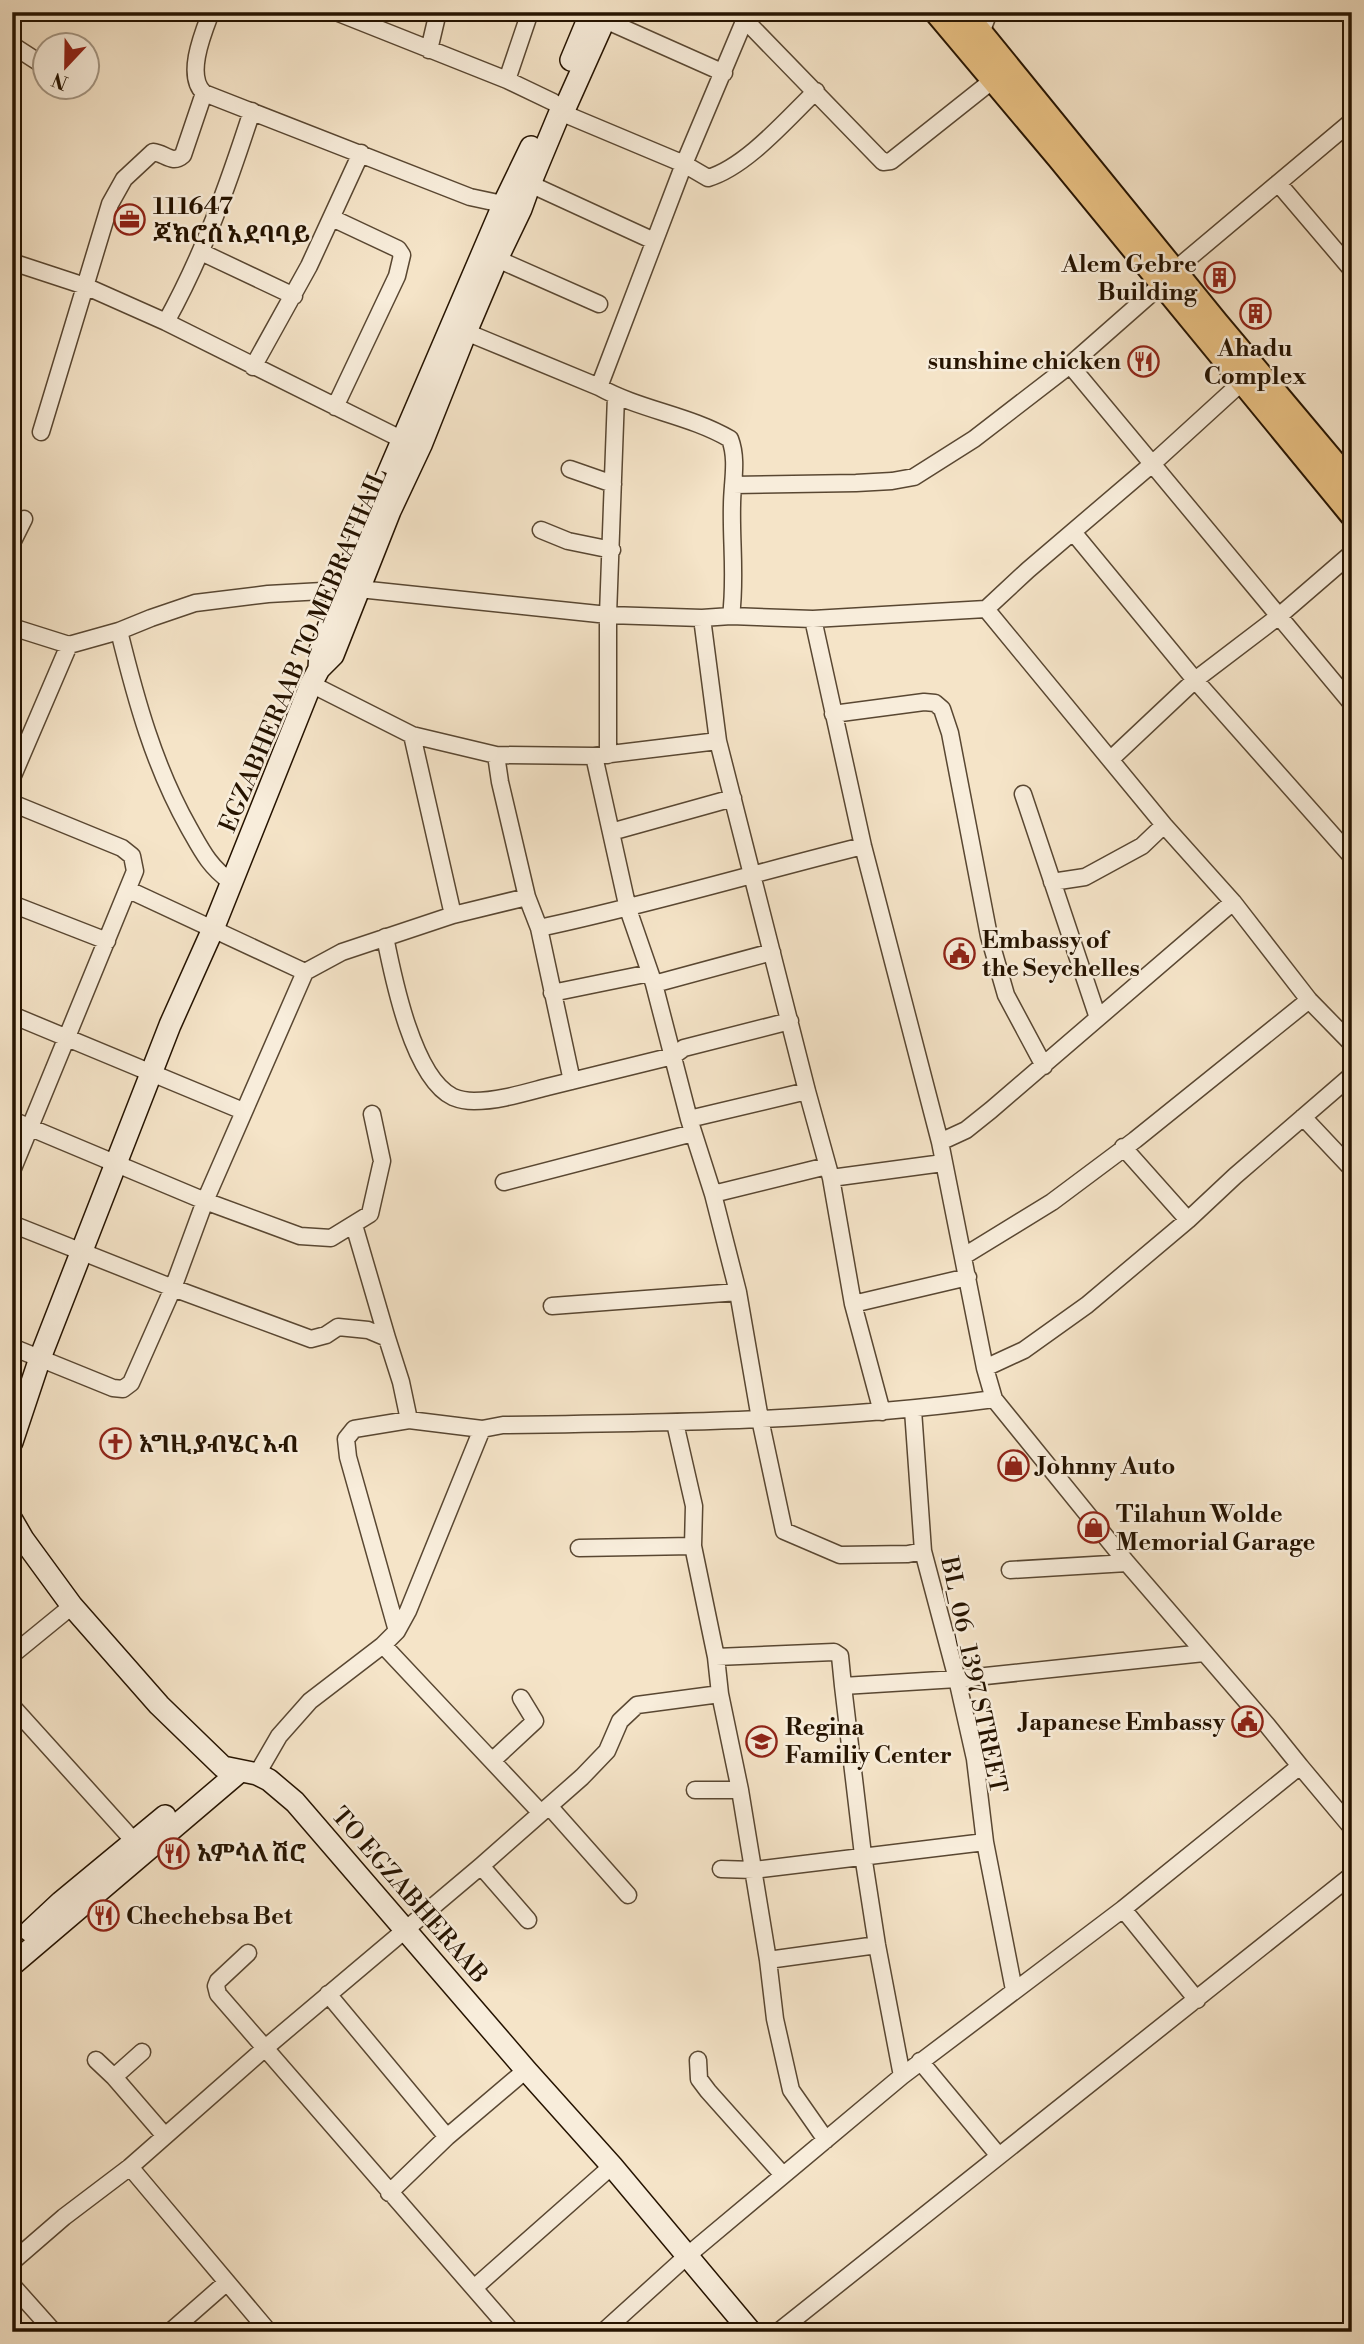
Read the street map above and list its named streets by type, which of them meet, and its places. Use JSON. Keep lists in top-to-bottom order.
{
  "streets": {
    "main road": ["EGZABHERAAB TO MEBRATHAIL", "TO EGZABHERAAB"],
    "street": ["BL_06_1397 STREET"]
  },
  "places": {
    "office": ["111647 ጃክሮስ አደባባይ"],
    "building": ["Alem Gebre Building", "Ahadu Complex"],
    "restaurant": ["sunshine chicken", "አምሳለ ሽሮ", "Chechebsa Bet"],
    "public building": ["Embassy of the Seychelles", "Japanese Embassy"],
    "church": ["እግዚያብሄር አብ"],
    "shop": ["Johnny Auto", "Tilahun Wolde Memorial Garage"],
    "school or university": ["Regina Familiy Center"]
  },
  "north": "bottom"
}
